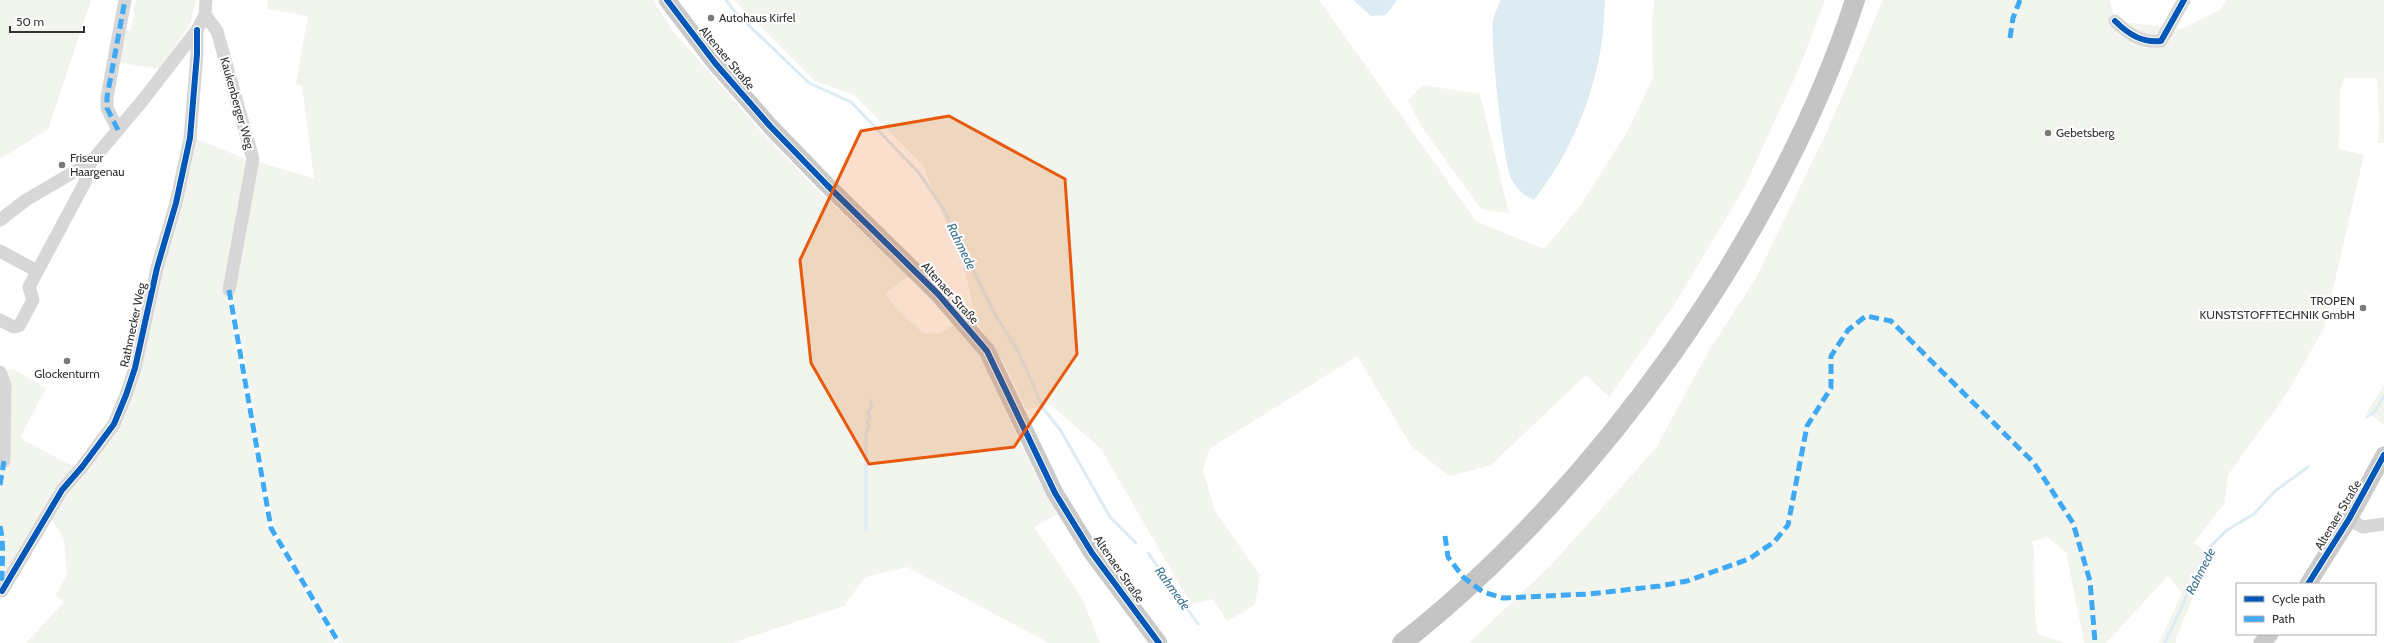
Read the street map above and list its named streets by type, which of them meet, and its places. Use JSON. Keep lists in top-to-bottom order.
{
  "streets": {
    "main road": ["Altenaer Straße"],
    "street": ["Kaukenberger Weg", "Rathmecker Weg"]
  },
  "water": ["Rahmede"],
  "places": [
    "Autohaus Kirfel",
    "Gebetsberg",
    "Friseur Haargenau",
    "TROPEN KUNSTSTOFFTECHNIK GmbH",
    "Glockenturm"
  ],
  "legend": ["Cycle path", "Path"],
  "scale_bar": "50 m"
}
